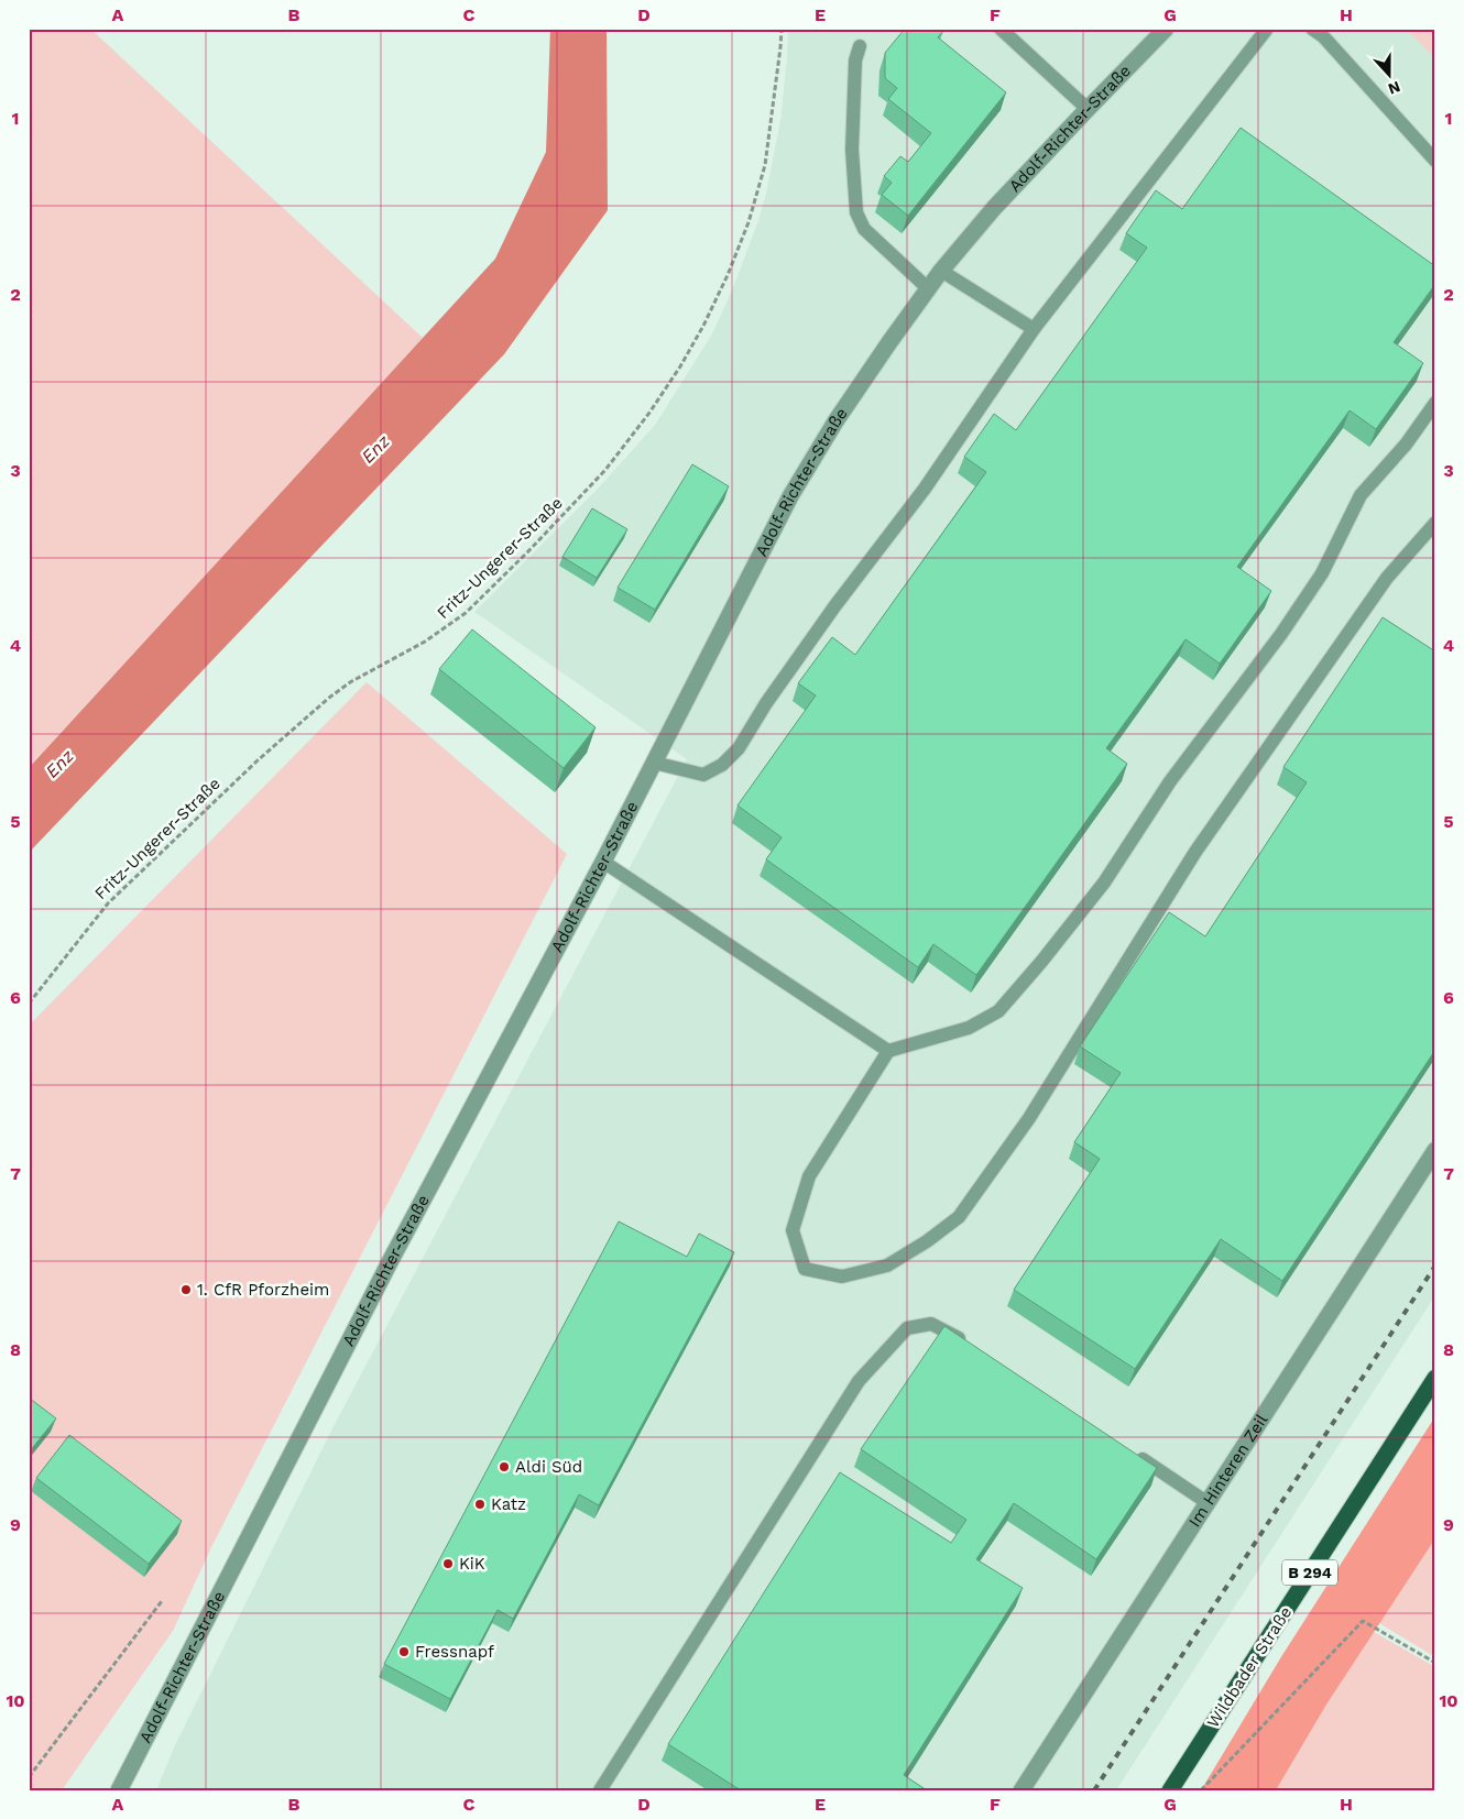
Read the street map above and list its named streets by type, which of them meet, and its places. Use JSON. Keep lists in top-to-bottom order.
{
  "streets": {
    "main road": ["B 294", "Wildbader Straße"],
    "street": ["Adolf-Richter-Straße", "Im Hinteren Zeil"],
    "path": ["Fritz-Ungerer-Straße"]
  },
  "water": ["Enz"],
  "places": [
    "1. CfR Pforzheim",
    "Aldi Süd",
    "Katz",
    "KiK",
    "Fressnapf"
  ],
  "north": "bottom",
  "grid": {
    "columns": [
      "A",
      "B",
      "C",
      "D",
      "E",
      "F",
      "G",
      "H"
    ],
    "rows": [
      "1",
      "2",
      "3",
      "4",
      "5",
      "6",
      "7",
      "8",
      "9",
      "10"
    ]
  }
}
